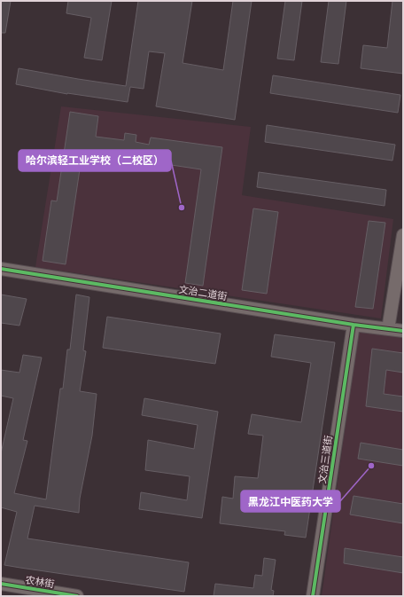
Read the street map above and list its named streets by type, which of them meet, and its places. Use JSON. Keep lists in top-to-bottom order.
{
  "streets": {
    "street": ["文治二道街", "文治三道街", "农林街"]
  },
  "crossings": [
    ["文治二道街", "文治三道街"]
  ],
  "places": ["哈尔滨轻工业学校（二校区）", "黑龙江中医药大学"]
}
